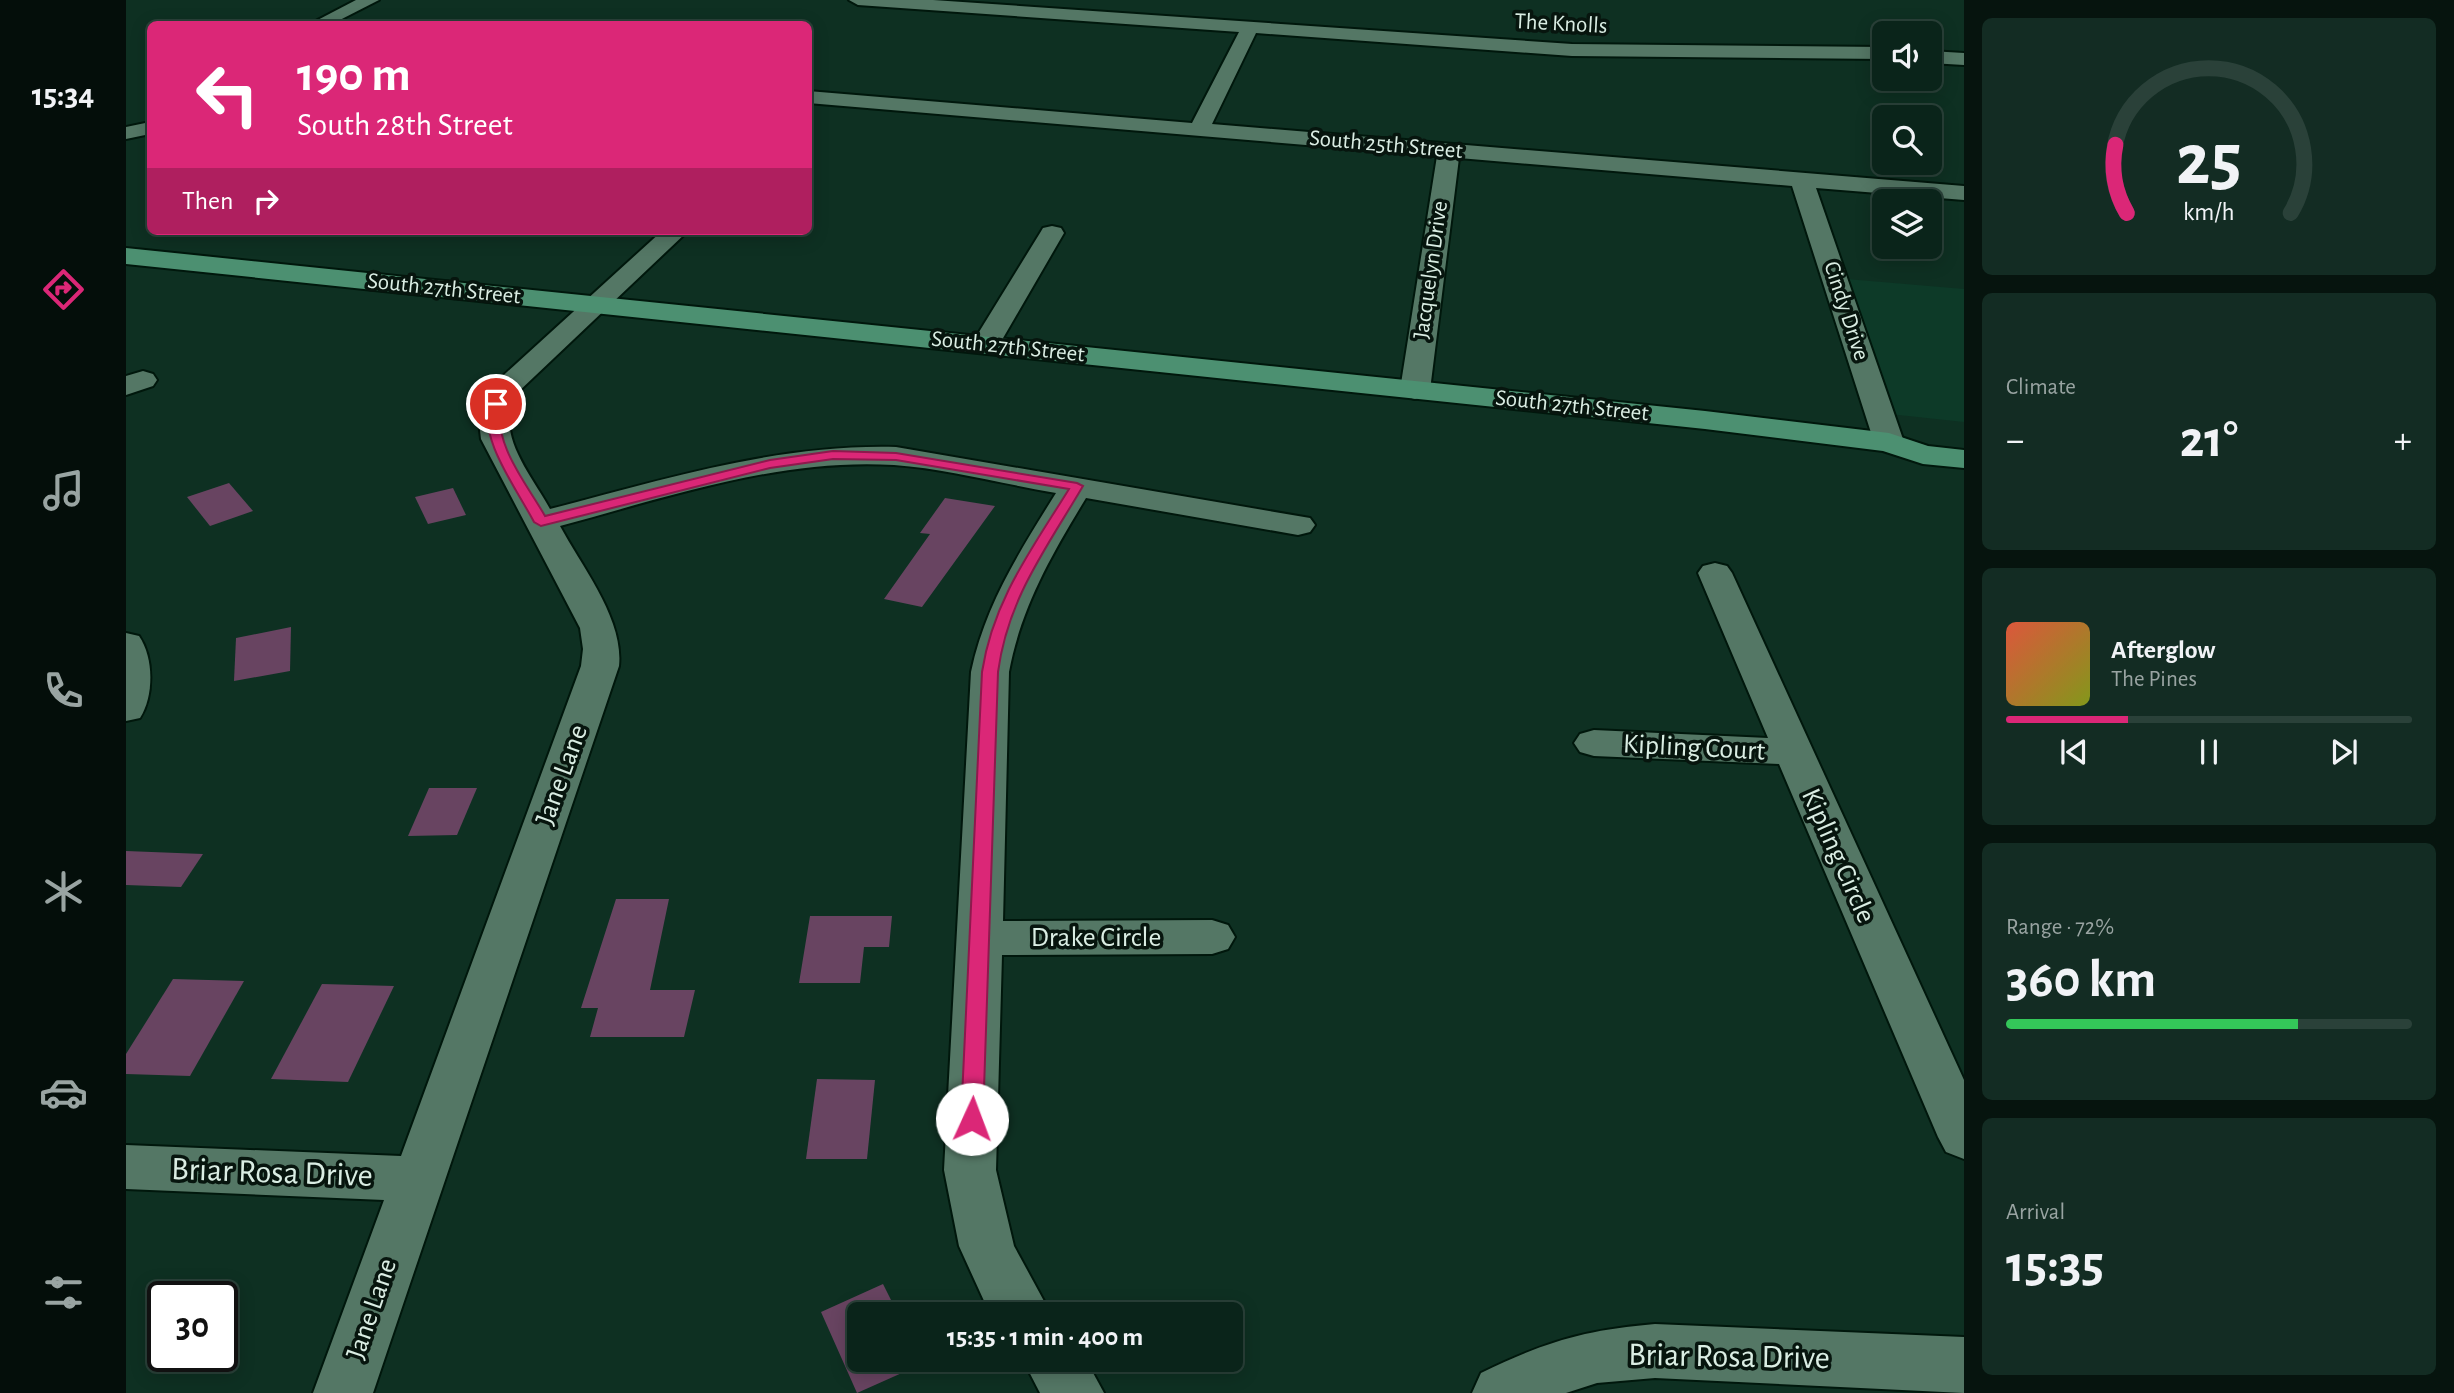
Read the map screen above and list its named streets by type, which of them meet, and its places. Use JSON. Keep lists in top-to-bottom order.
{
  "streets": {
    "main road": ["South 27th Street"],
    "street": [
      "The Knolls",
      "South 25th Street",
      "Jacquelyn Drive",
      "Cindy Drive",
      "Kipling Court",
      "Jane Lane",
      "Kipling Circle",
      "Drake Circle",
      "Briar Rosa Drive"
    ]
  },
  "crossings": [
    ["South 25th Street", "Jacquelyn Drive"],
    ["South 25th Street", "Cindy Drive"],
    ["Jacquelyn Drive", "South 27th Street"],
    ["South 27th Street", "Cindy Drive"],
    ["South 27th Street", "Jane Lane"],
    ["Kipling Court", "Kipling Circle"],
    ["Jane Lane", "Briar Rosa Drive"]
  ],
  "page": {
    "tabs": "15:34",
    "turn": ["190 m", "South 28th Street"],
    "then": "Then",
    "tile": [
      "Climate",
      ["Range · 72%", "360 km"],
      ["Arrival", "15:35"]
    ],
    "heat": ["−", "21°", "+"],
    "song": ["Afterglow", "The Pines"],
    "limit": "30",
    "trip": "15:35 · 1 min · 400 m",
    "gauge": ["25", "km/h"]
  }
}
